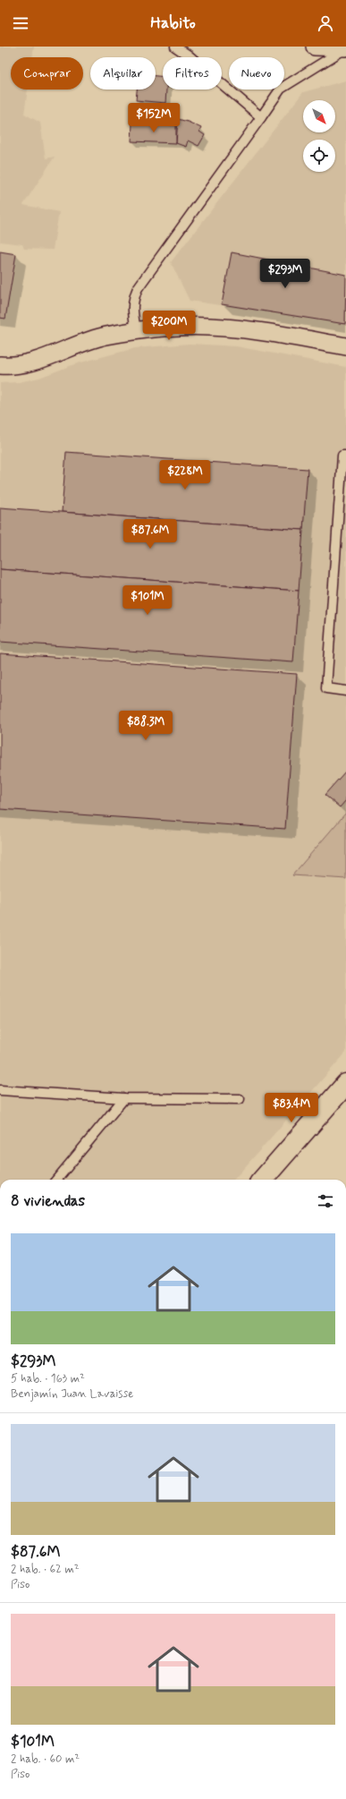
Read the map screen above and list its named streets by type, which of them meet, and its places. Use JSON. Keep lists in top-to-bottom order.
{
  "north": "bottom right",
  "page": {
    "header": "Habito",
    "chip": [
      "Comprar",
      "Alquilar",
      "Filtros",
      "Nuevo"
    ],
    "price": [
      "$152M",
      "$293M",
      "$200M",
      "$228M",
      "$87.6M",
      "$101M",
      "$88.3M",
      "$83.4M"
    ],
    "heading": "8 viviendas",
    "list": [
      {
        "name": "$293M",
        "note": "5 hab. · 163 m² · Benjamín Juan Lavaisse"
      },
      {
        "name": "$87.6M",
        "note": "2 hab. · 62 m² · Piso"
      },
      {
        "name": "$101M",
        "note": "2 hab. · 60 m² · Piso"
      }
    ]
  }
}
